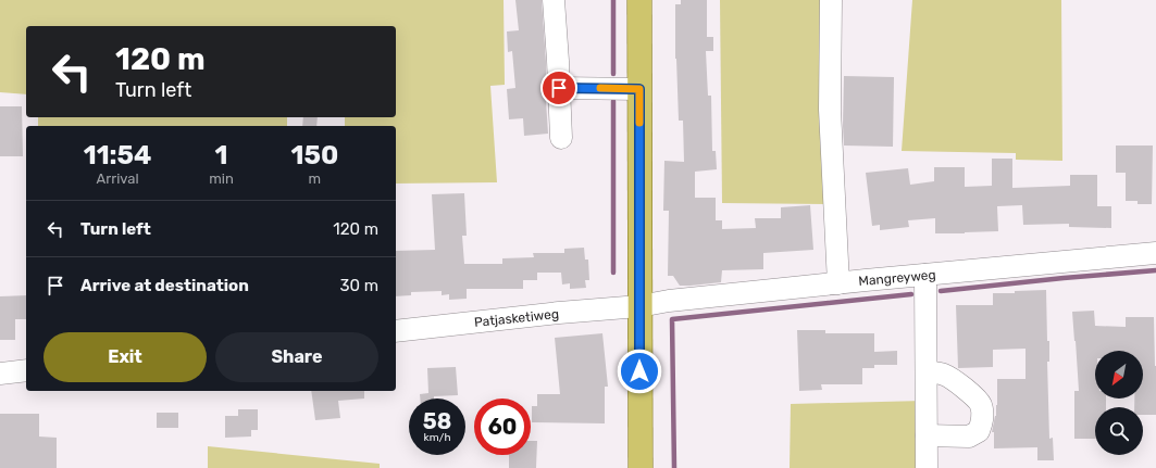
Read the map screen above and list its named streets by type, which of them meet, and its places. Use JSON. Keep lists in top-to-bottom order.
{
  "streets": {
    "street": ["Mangreyweg", "Patjasketiweg"]
  },
  "crossings": [
    ["Mangreyweg", "Patjasketiweg"]
  ],
  "north": "bottom left",
  "page": {
    "turn": ["120 m", "Turn left"],
    "eta": [
      "11:54",
      "Arrival",
      "1",
      "min",
      "150",
      "m"
    ],
    "list": [
      {
        "name": "Turn left",
        "value": "120 m"
      },
      {
        "name": "Arrive at destination",
        "value": "30 m"
      }
    ],
    "buttons": ["Exit", "Share"],
    "speed": "58 km/h",
    "limit": "60"
  }
}
